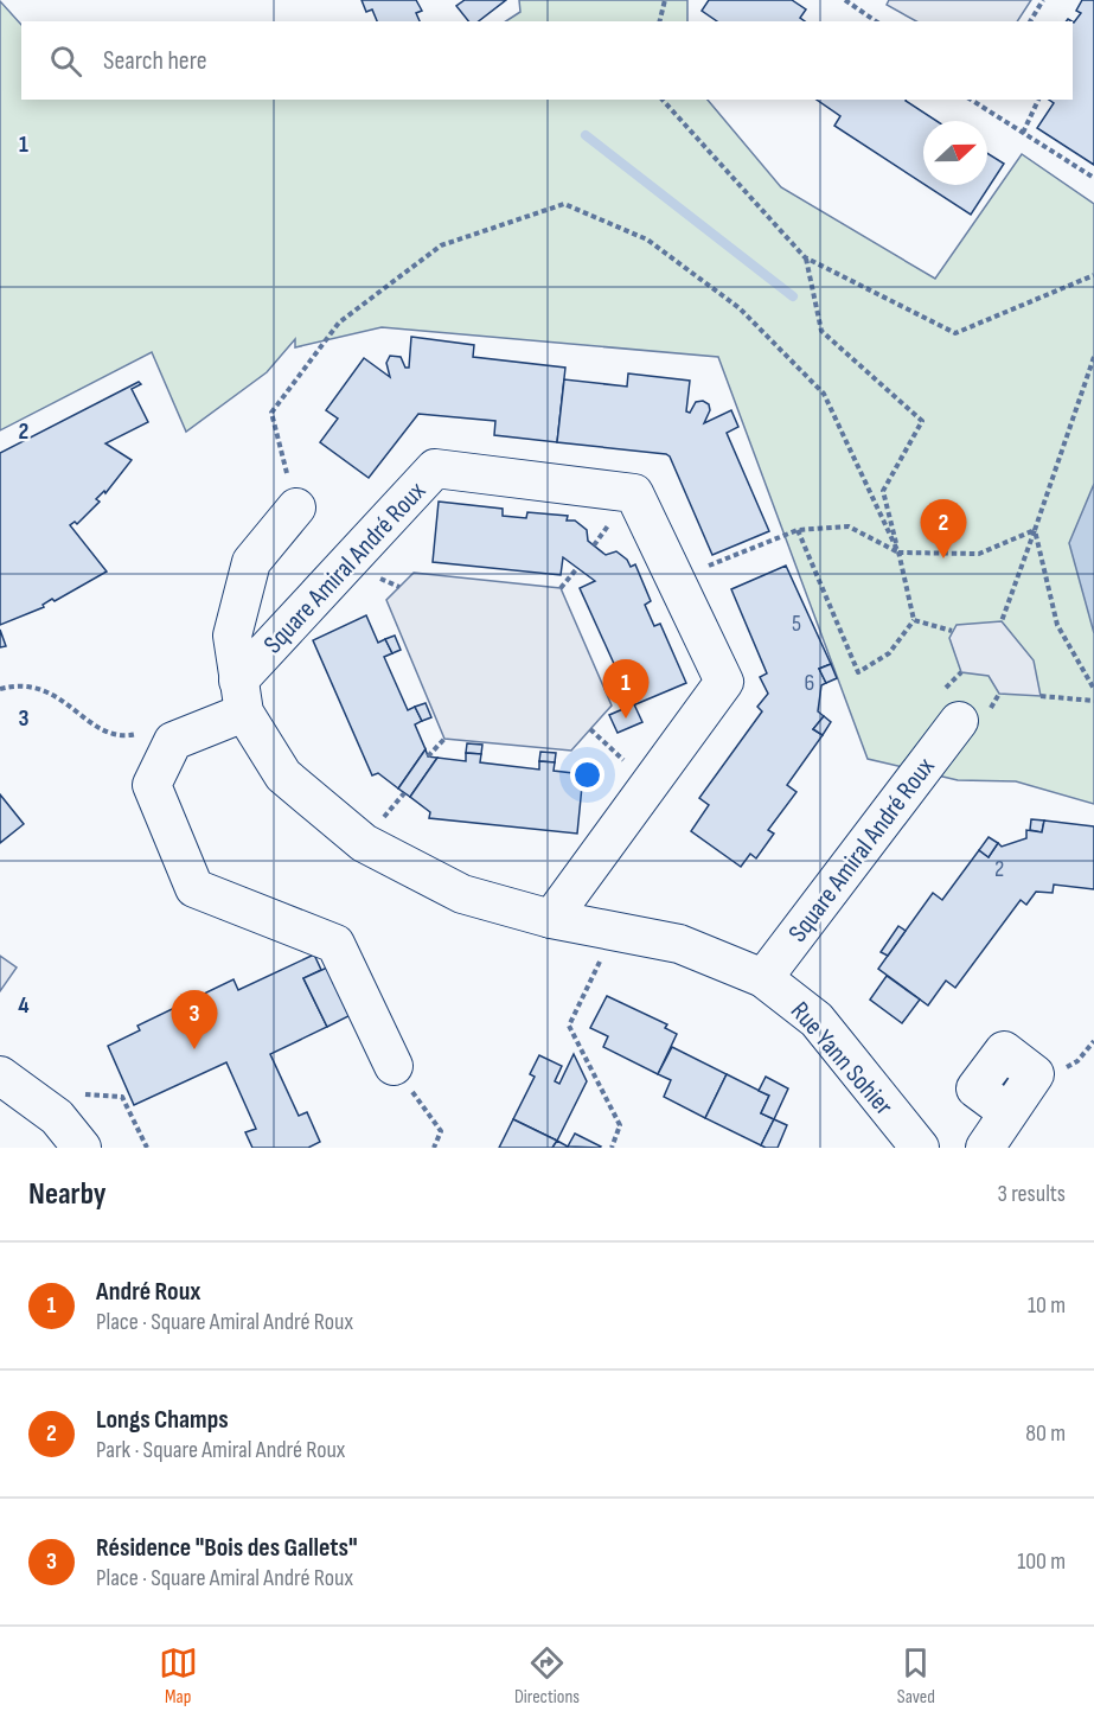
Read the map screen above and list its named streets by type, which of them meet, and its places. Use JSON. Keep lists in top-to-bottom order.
{
  "streets": {
    "street": ["Square Amiral André Roux", "Rue Yann Sohier"]
  },
  "crossings": [
    ["Square Amiral André Roux", "Rue Yann Sohier"]
  ],
  "house_numbers": ["5", "6", "2"],
  "north": "right",
  "page": {
    "search": "Search here",
    "pins": ["2", "1", "3"],
    "heading": ["Nearby", "3 results"],
    "list": [
      {
        "mark": "1",
        "name": "André Roux",
        "note": "Place · Square Amiral André Roux",
        "value": "10 m"
      },
      {
        "mark": "2",
        "name": "Longs Champs",
        "note": "Park · Square Amiral André Roux",
        "value": "80 m"
      },
      {
        "mark": "3",
        "name": "Résidence \"Bois des Gallets\"",
        "note": "Place · Square Amiral André Roux",
        "value": "100 m"
      }
    ],
    "nav": ["Map", "Directions", "Saved"]
  },
  "grid": {
    "rows": [
      "1",
      "2",
      "3",
      "4"
    ]
  }
}
